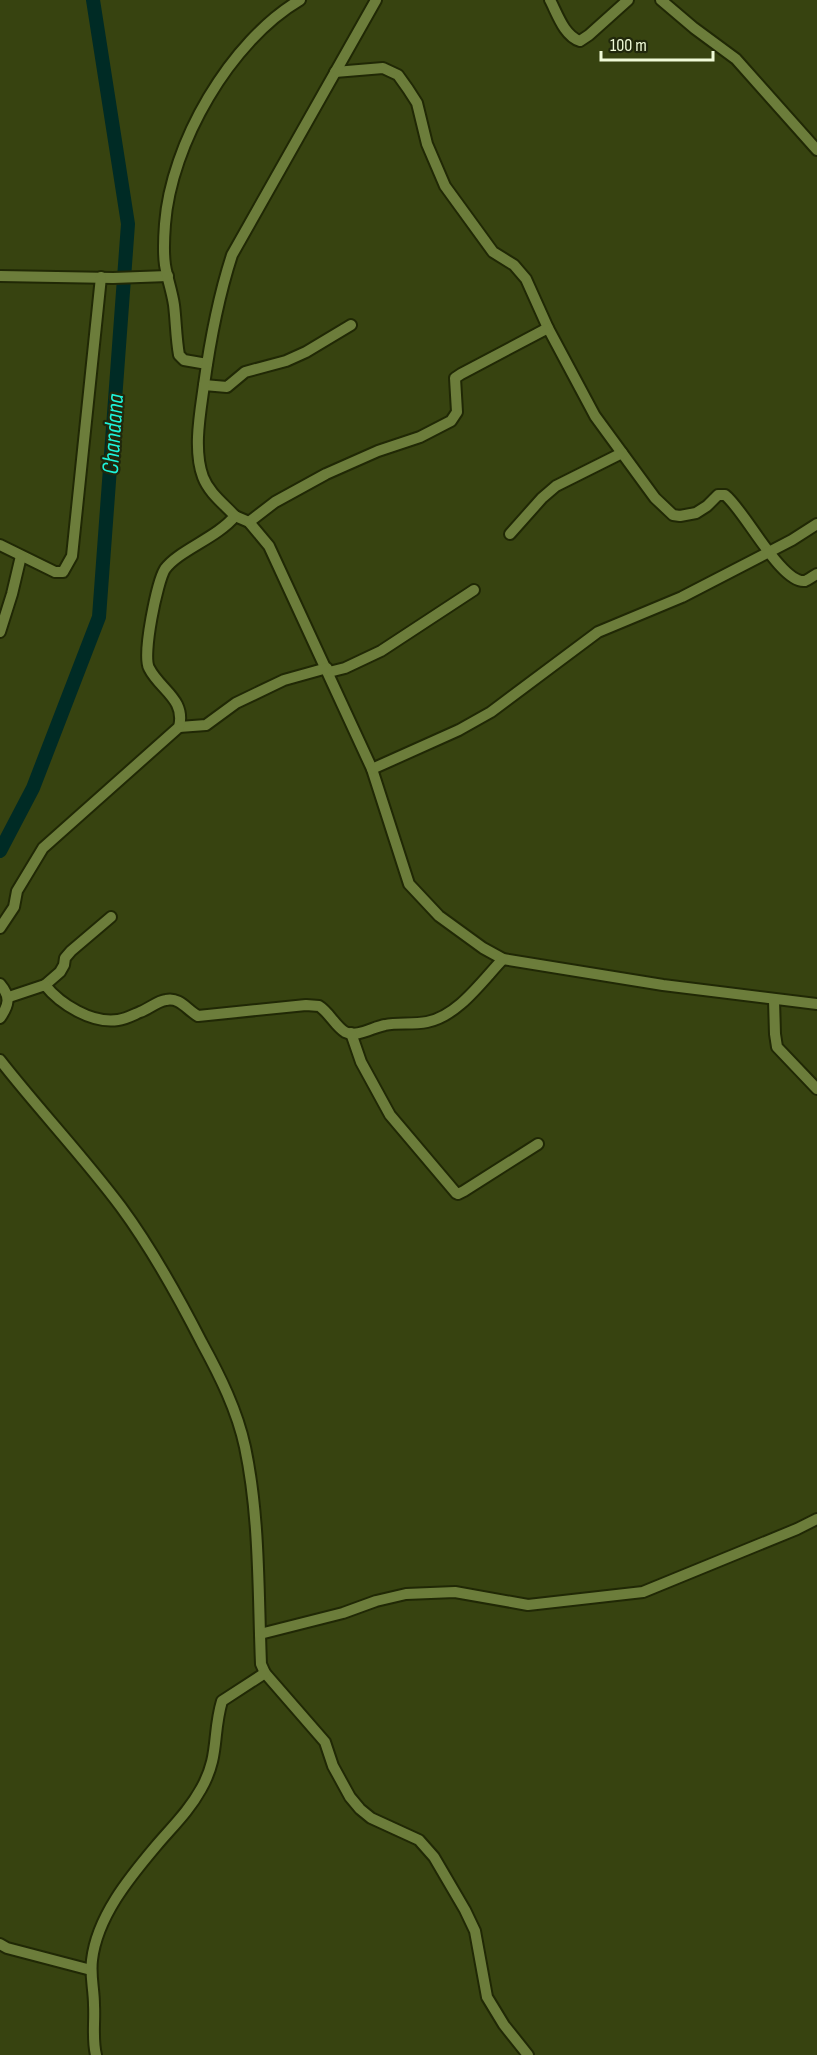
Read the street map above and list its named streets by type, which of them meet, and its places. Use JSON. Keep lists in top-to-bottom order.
{
  "water": ["Chandana"],
  "scale_bar": "100 m"
}
